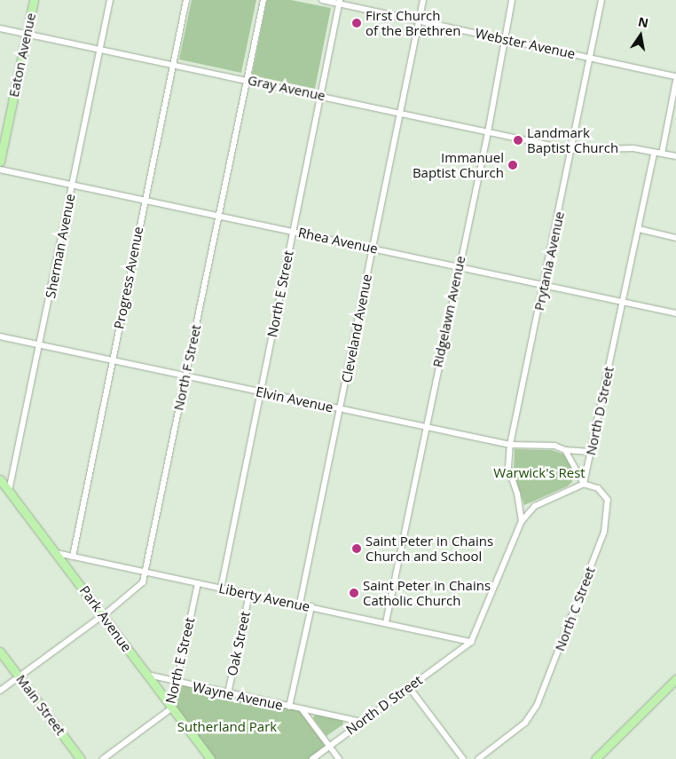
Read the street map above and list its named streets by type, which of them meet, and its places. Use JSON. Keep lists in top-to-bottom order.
{
  "streets": {
    "main road": ["Eaton Avenue", "Park Avenue", "Main Street"],
    "street": [
      "Webster Avenue",
      "Gray Avenue",
      "Rhea Avenue",
      "Sherman Avenue",
      "Prytania Avenue",
      "Progress Avenue",
      "North E Street",
      "Ridgelawn Avenue",
      "Cleveland Avenue",
      "North F Street",
      "Elvin Avenue",
      "North D Street",
      "Liberty Avenue",
      "North C Street",
      "Oak Street",
      "Wayne Avenue"
    ]
  },
  "crossings": [
    ["Webster Avenue", "Prytania Avenue"],
    ["Webster Avenue", "North E Street"],
    ["Webster Avenue", "Ridgelawn Avenue"],
    ["Webster Avenue", "Cleveland Avenue"],
    ["Eaton Avenue", "Gray Avenue"],
    ["Gray Avenue", "Sherman Avenue"],
    ["Gray Avenue", "Prytania Avenue"],
    ["Gray Avenue", "Progress Avenue"],
    ["Gray Avenue", "North E Street"],
    ["Gray Avenue", "Ridgelawn Avenue"],
    ["Gray Avenue", "Cleveland Avenue"],
    ["Gray Avenue", "North F Street"],
    ["Gray Avenue", "North D Street"],
    ["Rhea Avenue", "Sherman Avenue"],
    ["Rhea Avenue", "Prytania Avenue"],
    ["Rhea Avenue", "Progress Avenue"],
    ["Rhea Avenue", "North E Street"],
    ["Rhea Avenue", "Ridgelawn Avenue"],
    ["Rhea Avenue", "Cleveland Avenue"],
    ["Rhea Avenue", "North F Street"],
    ["Rhea Avenue", "North D Street"],
    ["Sherman Avenue", "Elvin Avenue"],
    ["Sherman Avenue", "Park Avenue"],
    ["Prytania Avenue", "Elvin Avenue"],
    ["Progress Avenue", "Elvin Avenue"],
    ["Progress Avenue", "Liberty Avenue"],
    ["North E Street", "Elvin Avenue"],
    ["North E Street", "Liberty Avenue"],
    ["North E Street", "Park Avenue"],
    ["North E Street", "Wayne Avenue"],
    ["Ridgelawn Avenue", "Elvin Avenue"],
    ["Ridgelawn Avenue", "Liberty Avenue"],
    ["Cleveland Avenue", "Elvin Avenue"],
    ["Cleveland Avenue", "Liberty Avenue"],
    ["North F Street", "Elvin Avenue"],
    ["North F Street", "Liberty Avenue"],
    ["North F Street", "Park Avenue"],
    ["North F Street", "Main Street"],
    ["Elvin Avenue", "North D Street"],
    ["North D Street", "Liberty Avenue"],
    ["North D Street", "North C Street"],
    ["North D Street", "Wayne Avenue"],
    ["Liberty Avenue", "Park Avenue"],
    ["Liberty Avenue", "Oak Street"],
    ["Park Avenue", "Wayne Avenue"],
    ["Oak Street", "Wayne Avenue"]
  ],
  "parks": ["Warwick's Rest", "Sutherland Park"],
  "places": [
    "First Church of the Brethren",
    "Landmark Baptist Church",
    "Immanuel Baptist Church",
    "Saint Peter in Chains Church and School",
    "Saint Peter in Chains Catholic Church"
  ],
  "north": "top"
}
